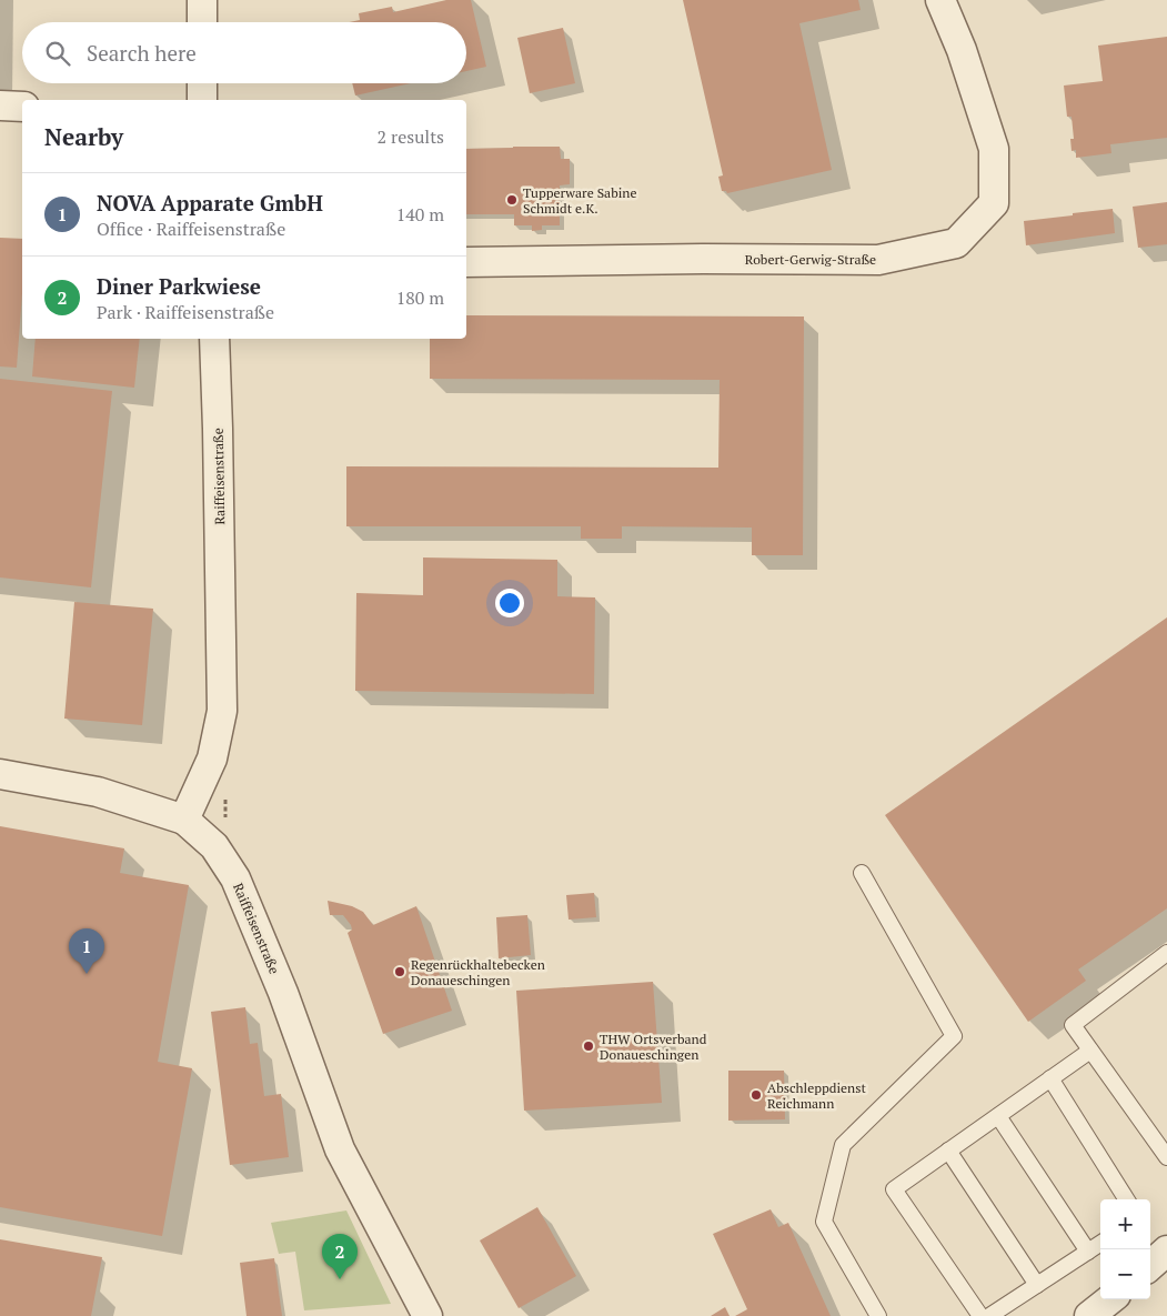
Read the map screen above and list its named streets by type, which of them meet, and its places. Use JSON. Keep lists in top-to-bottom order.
{
  "streets": {
    "street": ["Robert-Gerwig-Straße", "Raiffeisenstraße"]
  },
  "places": [
    "Tupperware Sabine Schmidt e.K.",
    "Regenrückhaltebecken Donaueschingen",
    "THW Ortsverband Donaueschingen",
    "Abschleppdienst Reichmann"
  ],
  "page": {
    "search": "Search here",
    "heading": ["Nearby", "2 results"],
    "list": [
      {
        "mark": "1",
        "name": "NOVA Apparate GmbH",
        "note": "Office · Raiffeisenstraße",
        "value": "140 m"
      },
      {
        "mark": "2",
        "name": "Diner Parkwiese",
        "note": "Park · Raiffeisenstraße",
        "value": "180 m"
      }
    ],
    "pins": ["1", "2"],
    "map_buttons": ["+", "−"]
  }
}
